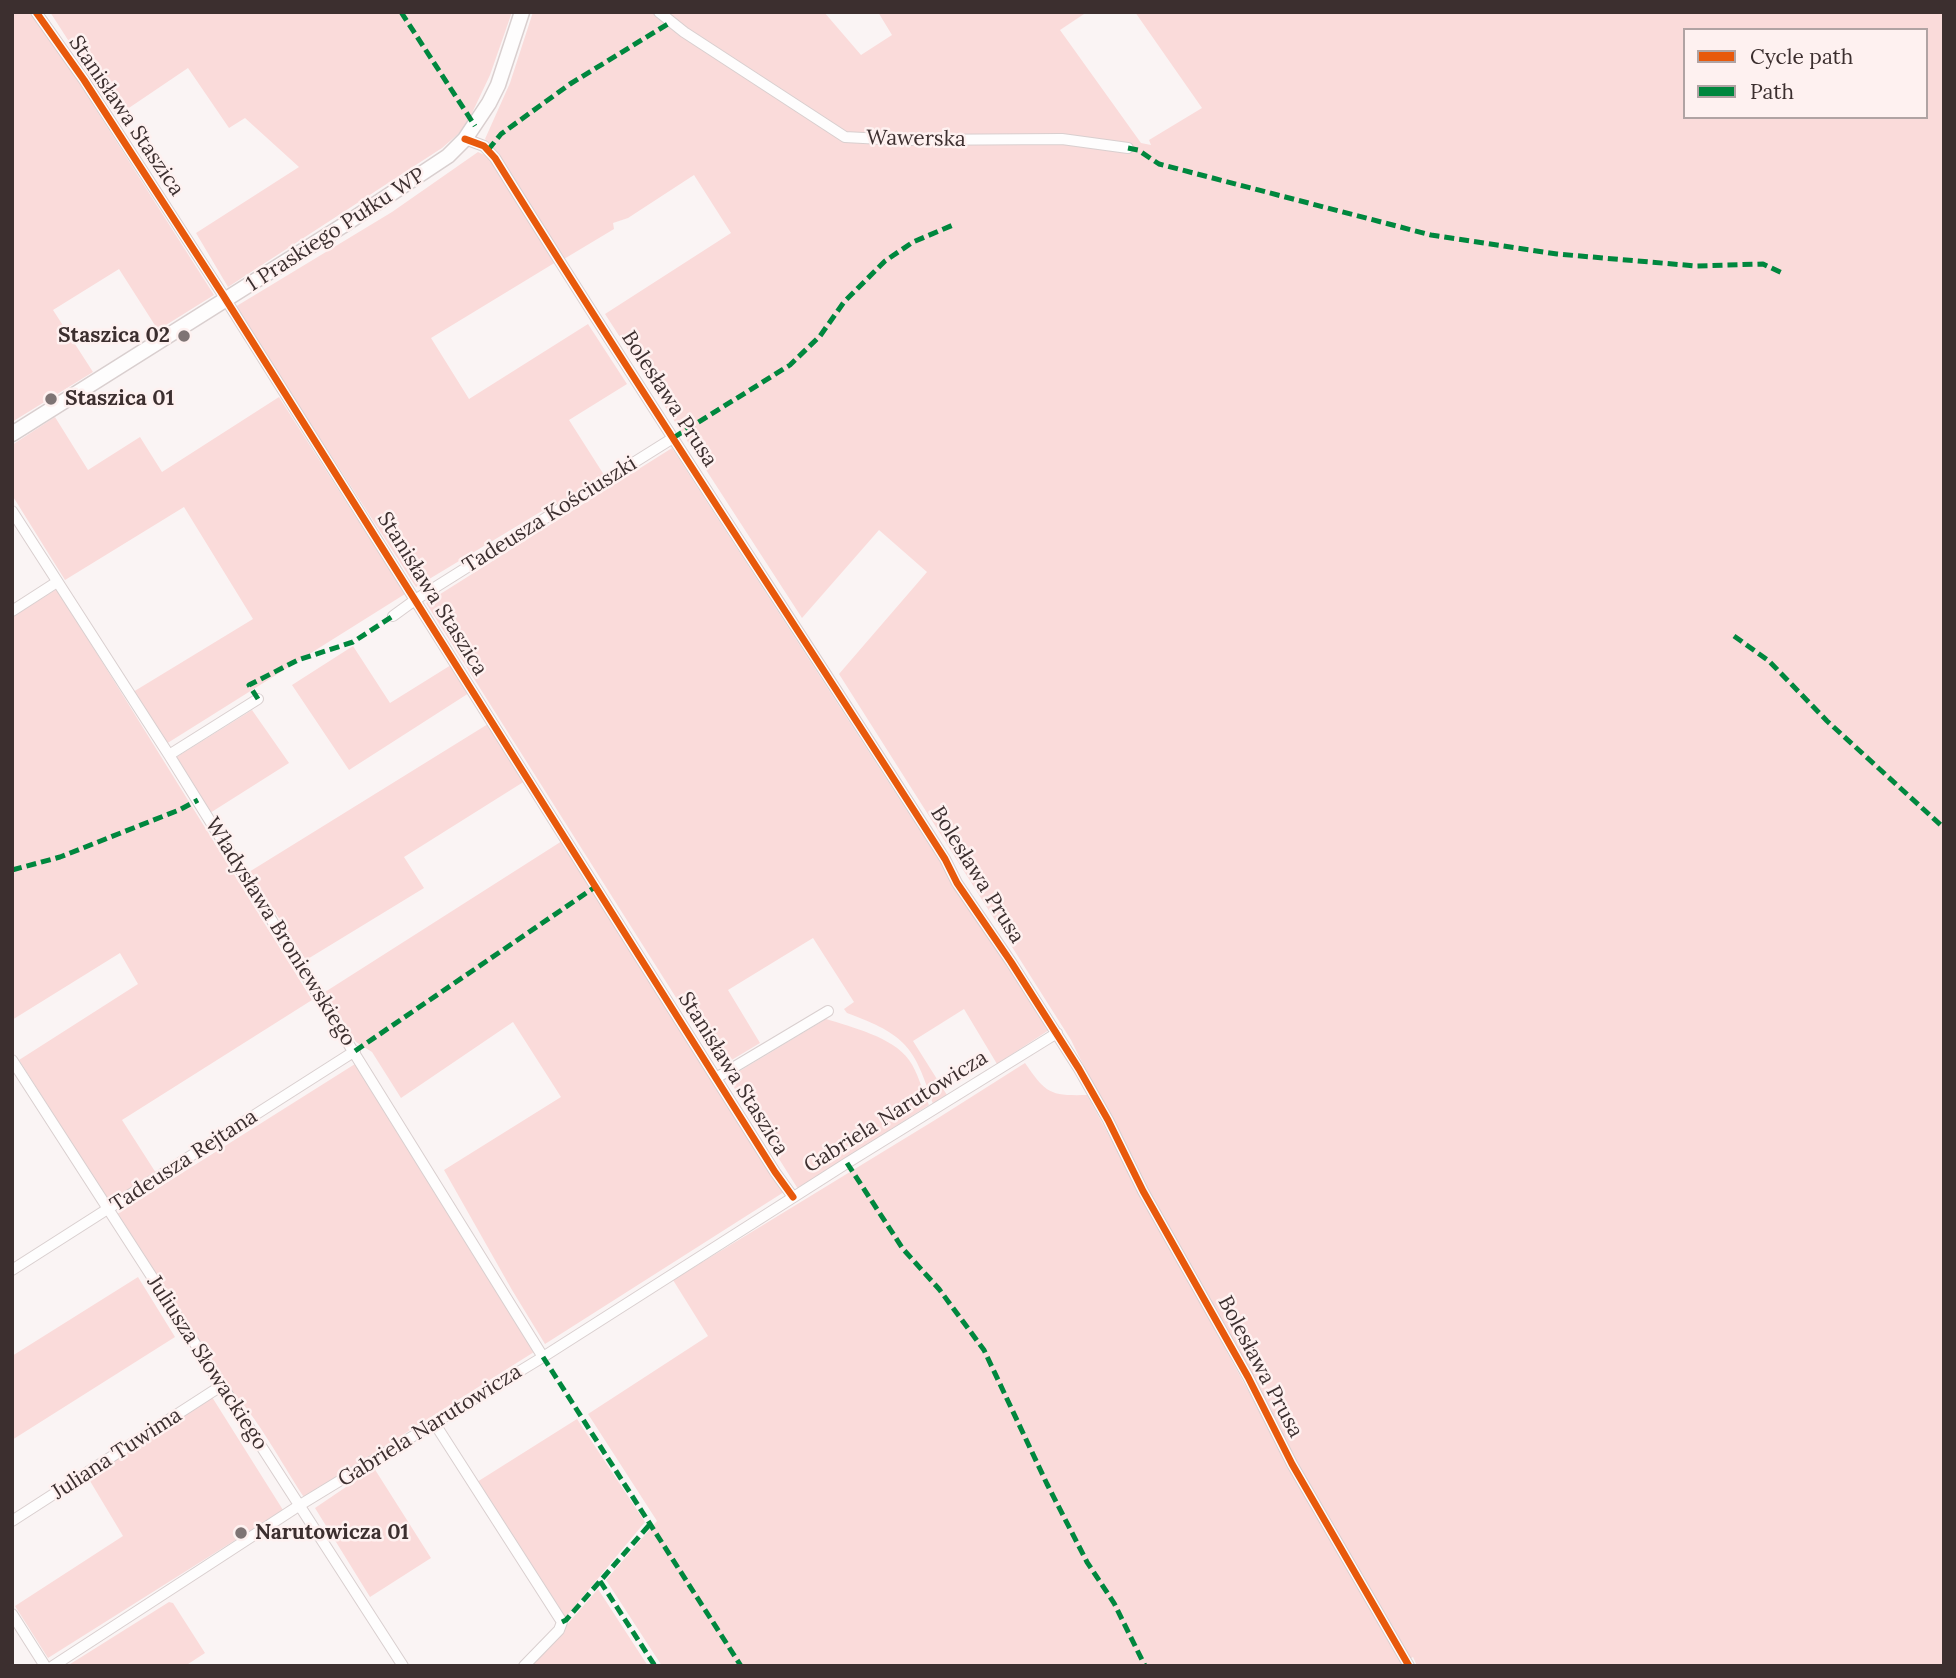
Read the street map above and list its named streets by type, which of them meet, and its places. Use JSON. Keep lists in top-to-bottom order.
{
  "streets": {
    "street": [
      "Stanisława Staszica",
      "Wawerska",
      "1 Praskiego Pułku WP",
      "Bolesława Prusa",
      "Tadeusza Kościuszki",
      "Władysława Broniewskiego",
      "Gabriela Narutowicza",
      "Tadeusza Rejtana",
      "Juliusza Słowackiego",
      "Juliana Tuwima"
    ]
  },
  "crossings": [
    ["Stanisława Staszica", "1 Praskiego Pułku WP"],
    ["Stanisława Staszica", "Tadeusza Kościuszki"],
    ["Stanisława Staszica", "Gabriela Narutowicza"],
    ["1 Praskiego Pułku WP", "Bolesława Prusa"],
    ["Bolesława Prusa", "Tadeusza Kościuszki"],
    ["Bolesława Prusa", "Gabriela Narutowicza"],
    ["Władysława Broniewskiego", "Gabriela Narutowicza"],
    ["Władysława Broniewskiego", "Tadeusza Rejtana"],
    ["Gabriela Narutowicza", "Juliusza Słowackiego"],
    ["Tadeusza Rejtana", "Juliusza Słowackiego"],
    ["Juliusza Słowackiego", "Juliana Tuwima"]
  ],
  "places": ["Staszica 02", "Staszica 01", "Narutowicza 01"],
  "legend": ["Cycle path", "Path"]
}
